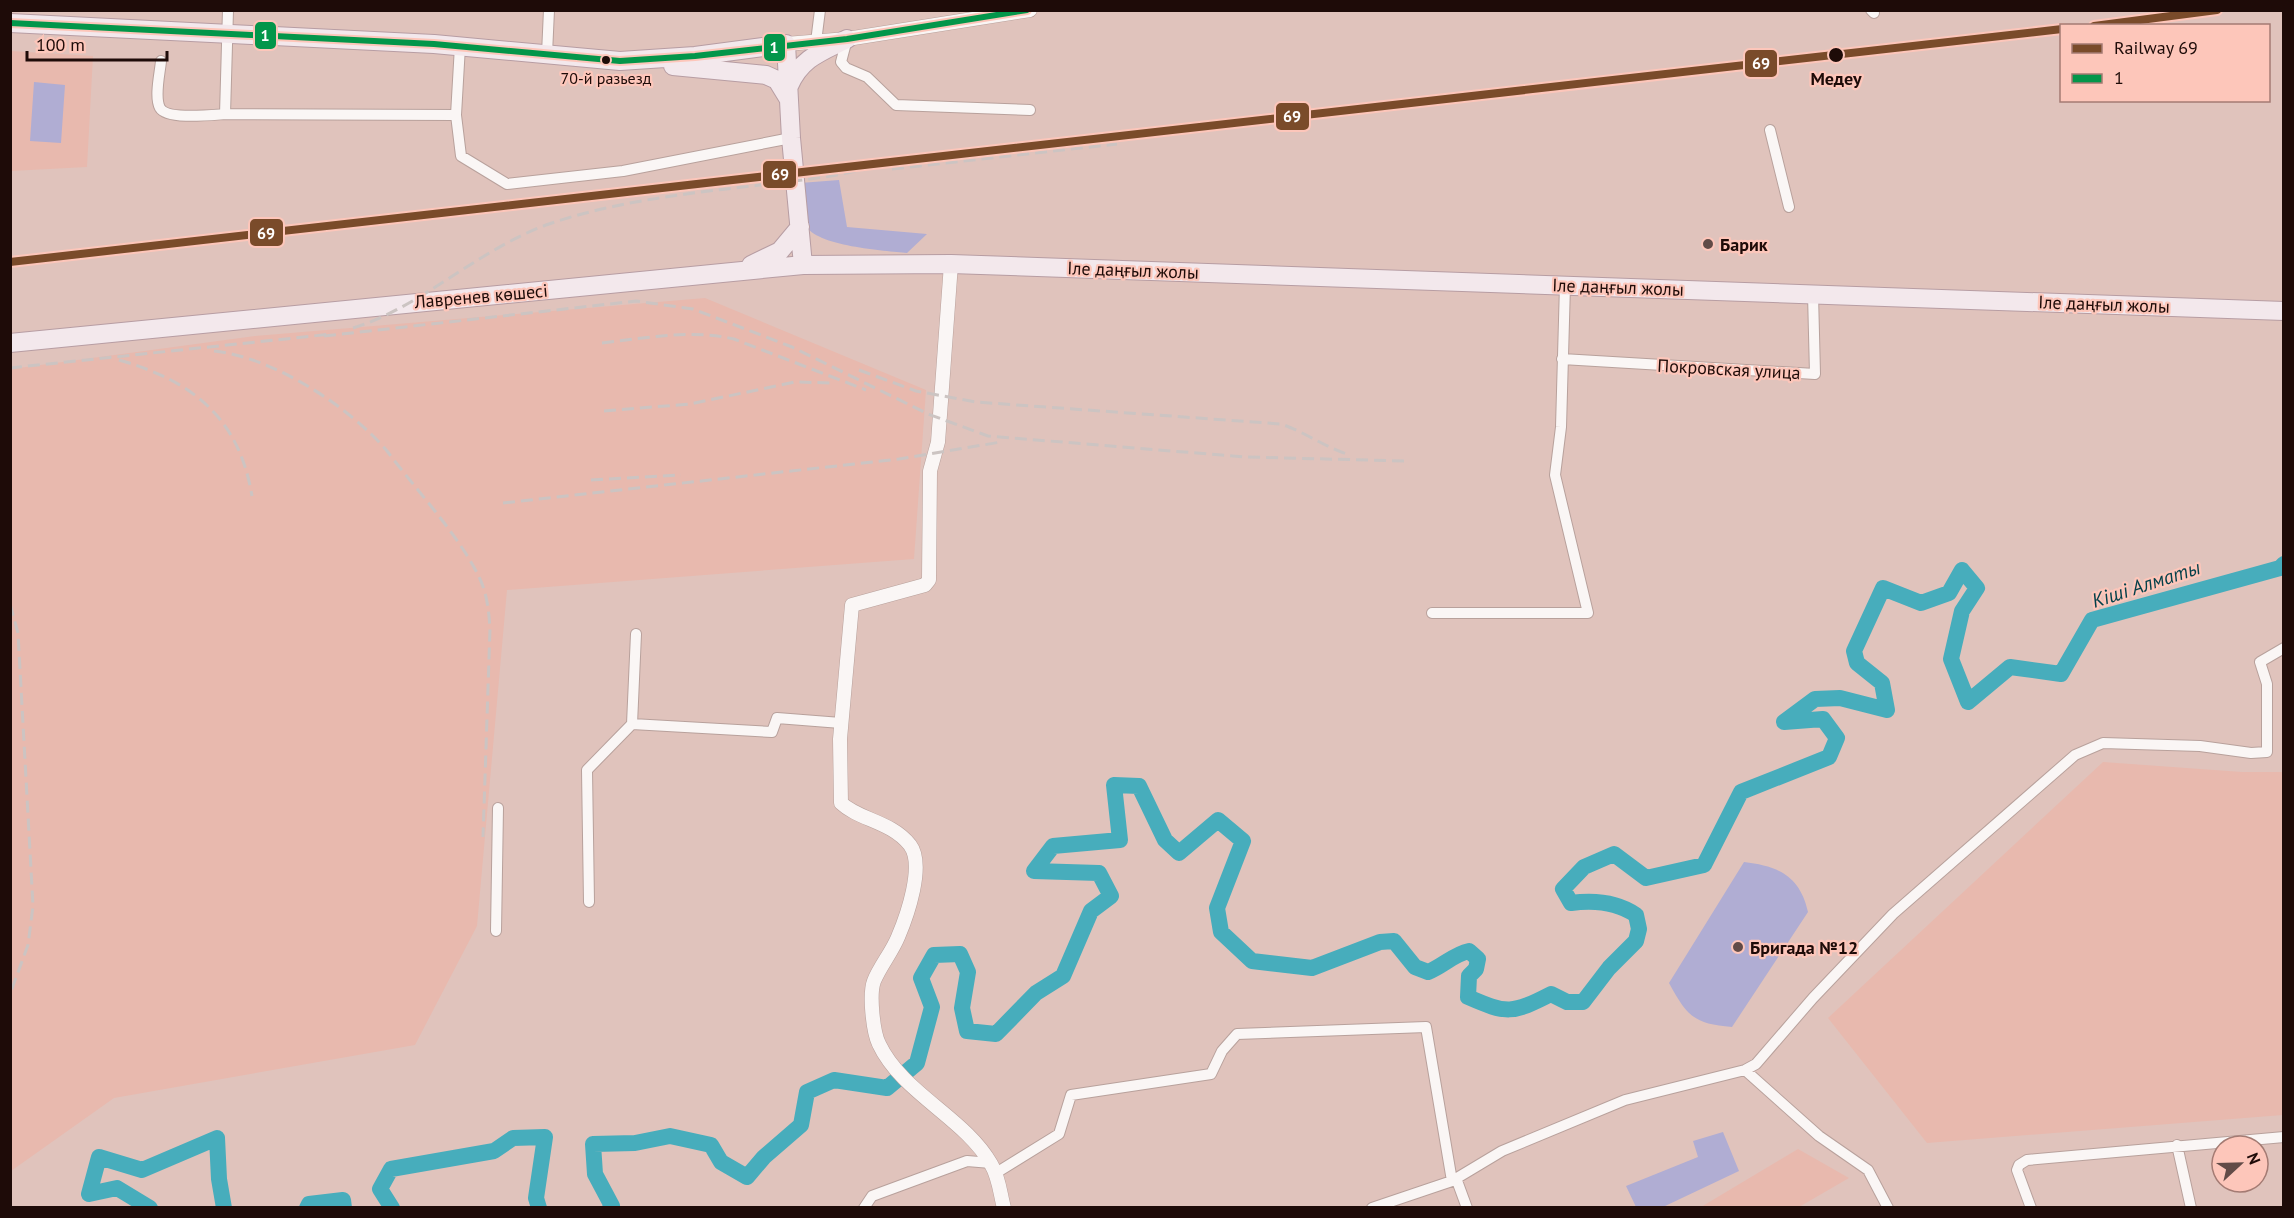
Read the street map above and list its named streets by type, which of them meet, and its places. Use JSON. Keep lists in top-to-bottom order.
{
  "streets": {
    "main road": ["Іле даңғыл жолы", "Лавренев көшесі"],
    "street": ["Покровская улица"]
  },
  "crossings": [
    ["Іле даңғыл жолы", "Лавренев көшесі"],
    ["Іле даңғыл жолы", "Покровская улица"]
  ],
  "water": ["Кіші Алматы"],
  "places": [
    "Медеу",
    "70-й разьезд",
    "Барик",
    "Бригада №12"
  ],
  "lines": ["rail line 69", "transit line 1"],
  "legend": ["Railway 69", "1"],
  "scale_bar": "100 m",
  "north": "right"
}
